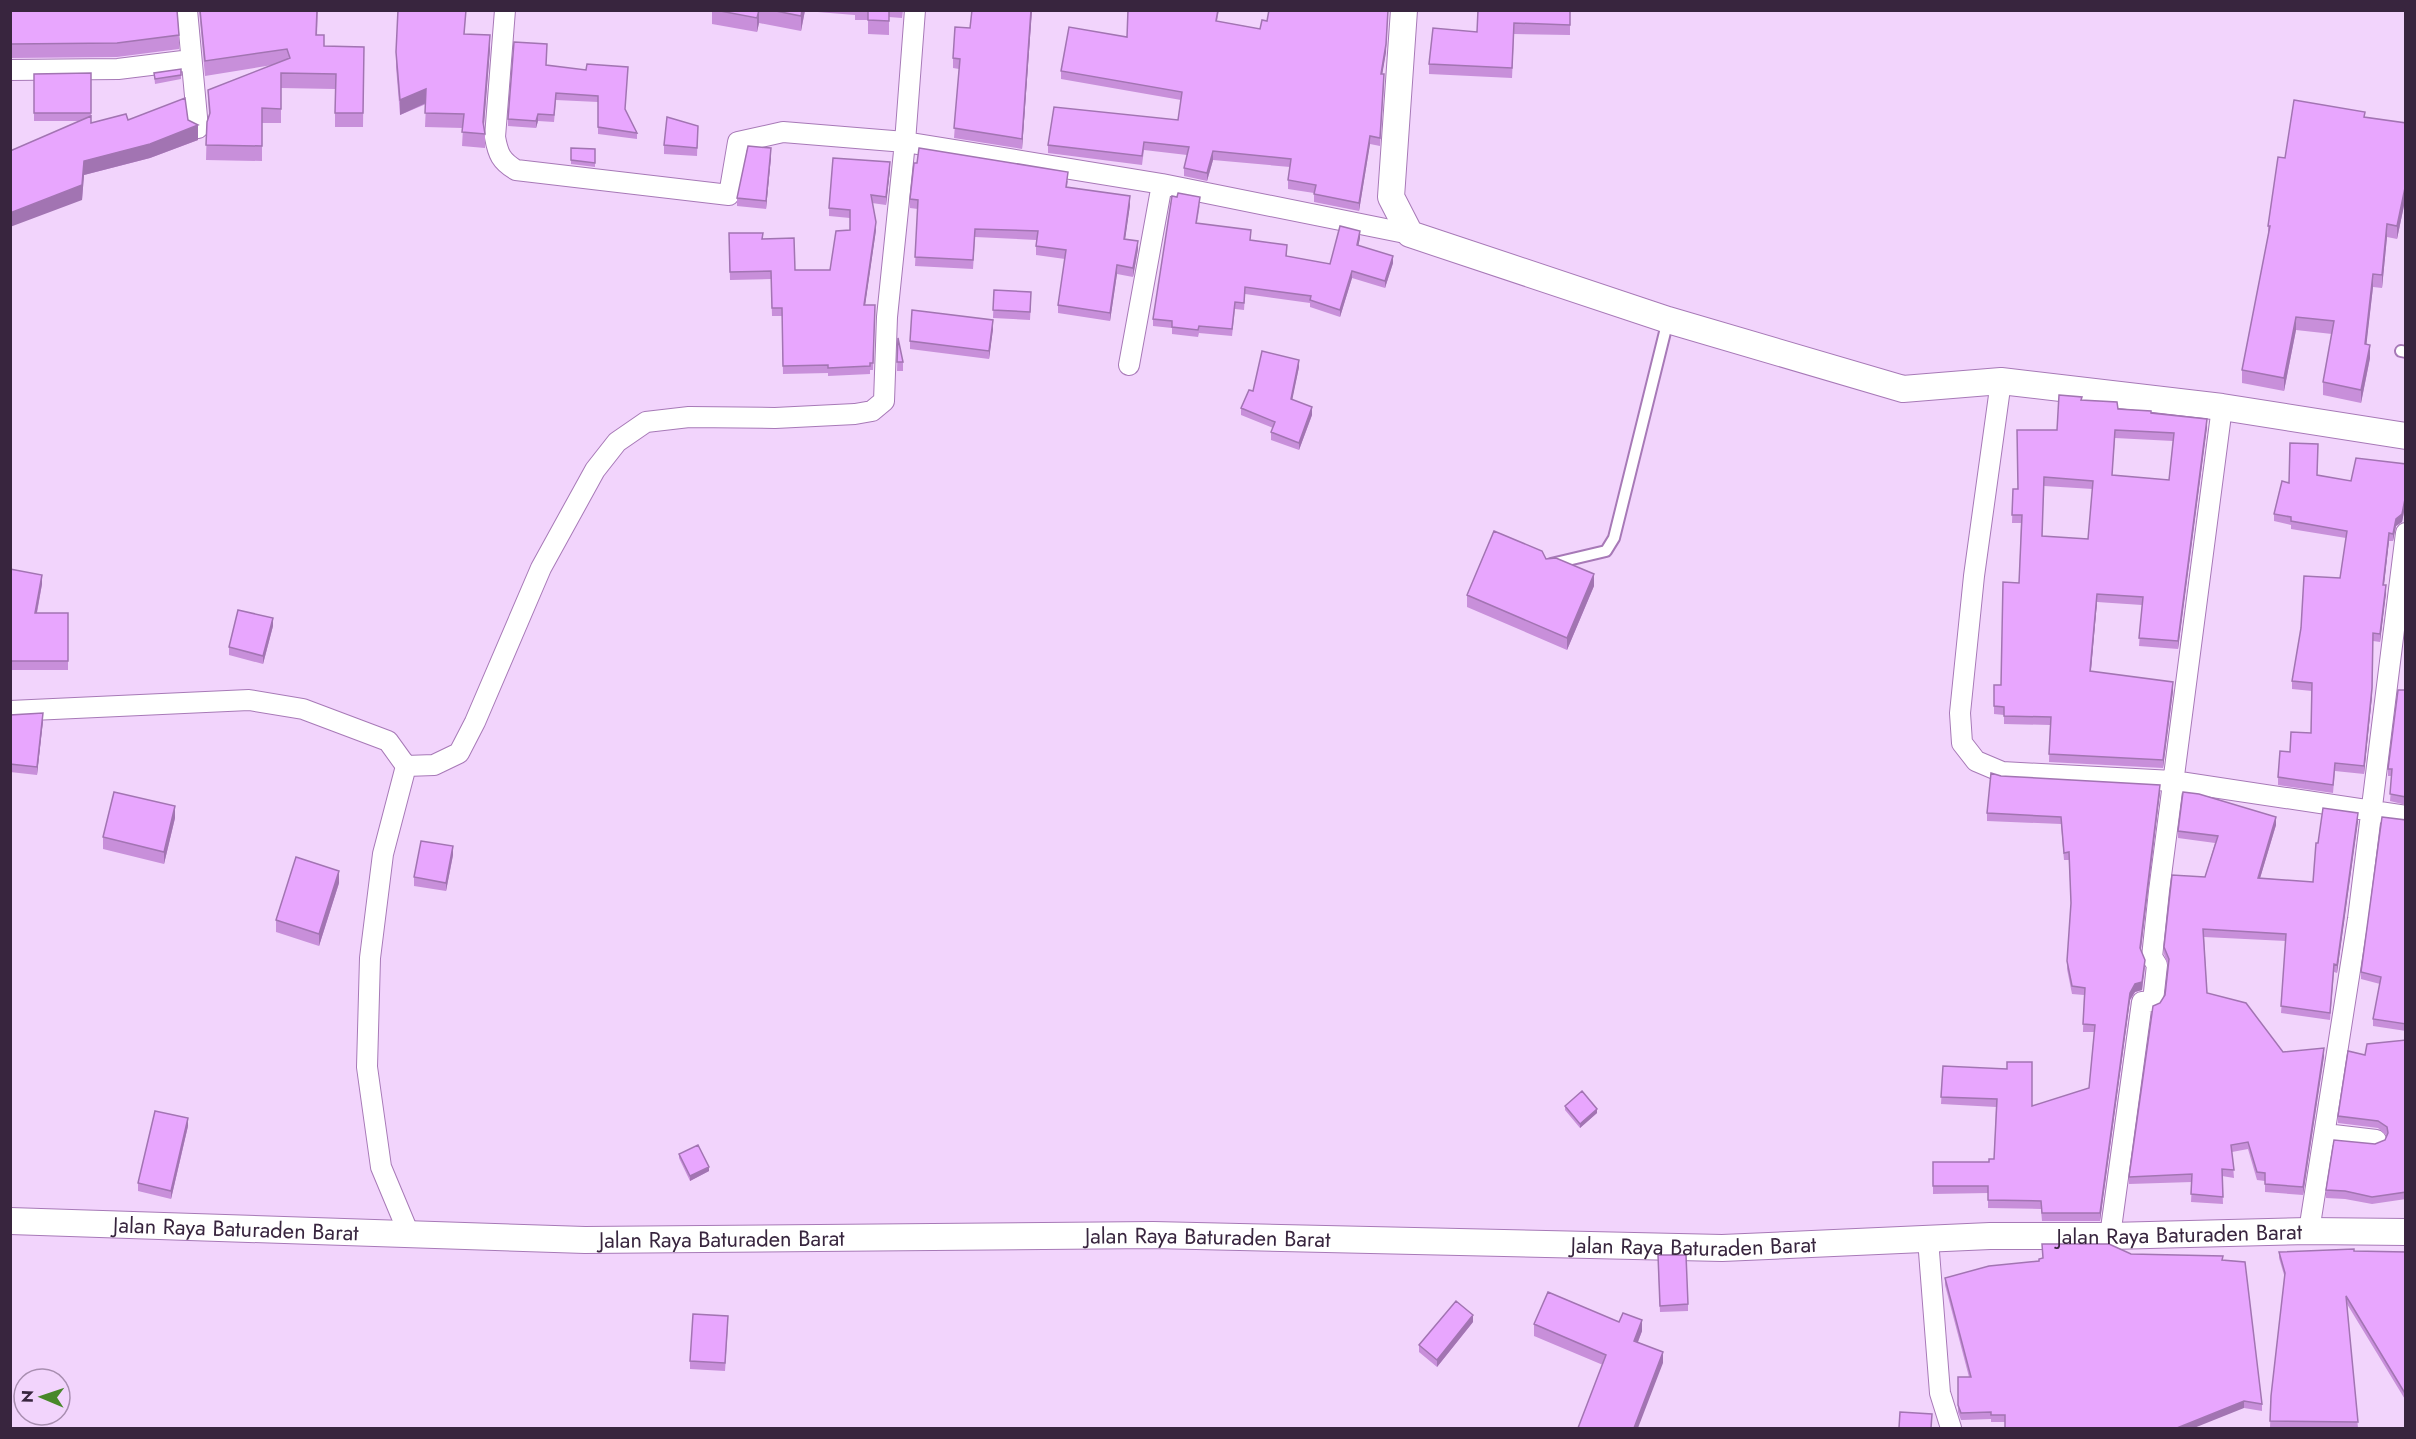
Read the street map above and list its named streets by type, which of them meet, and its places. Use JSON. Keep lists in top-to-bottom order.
{
  "streets": {
    "street": ["Jalan Raya Baturaden Barat"]
  },
  "north": "left"
}
